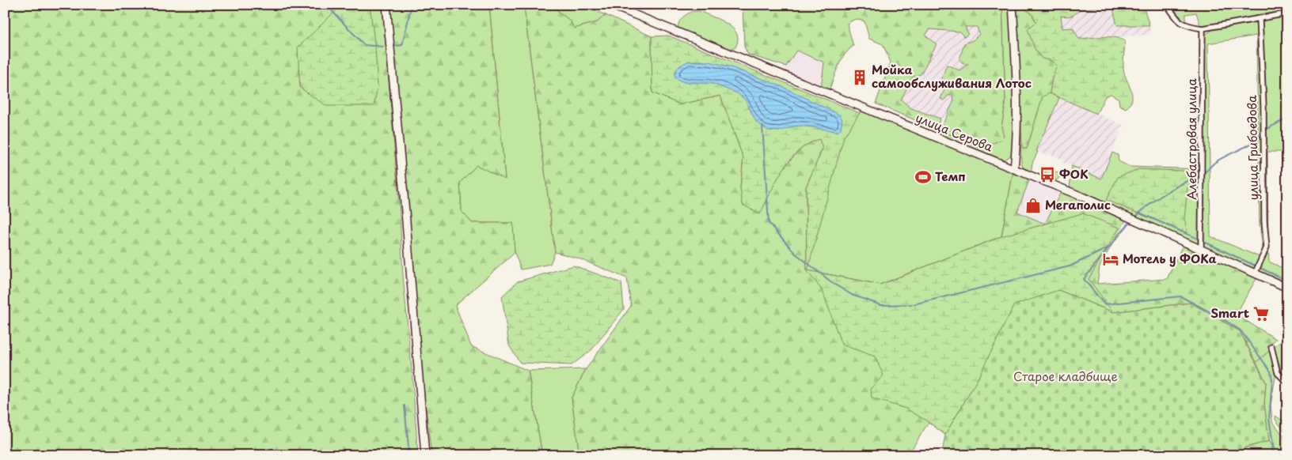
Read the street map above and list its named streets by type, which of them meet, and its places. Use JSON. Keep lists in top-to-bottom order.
{
  "streets": {
    "main road": ["улица Серова"],
    "street": ["Алебастровая улица", "улица Грибоедова"]
  },
  "crossings": [
    ["улица Серова", "Алебастровая улица"],
    ["улица Серова", "улица Грибоедова"]
  ],
  "parks": ["Старое кладбище"],
  "places": {
    "building": ["Мойка самообслуживания Лотос"],
    "bus stop": ["ФОК"],
    "sports": ["Темп"],
    "shop": ["Мегаполис"],
    "hotel": ["Мотель у ФОКа"],
    "supermarket": ["Smart"]
  }
}
